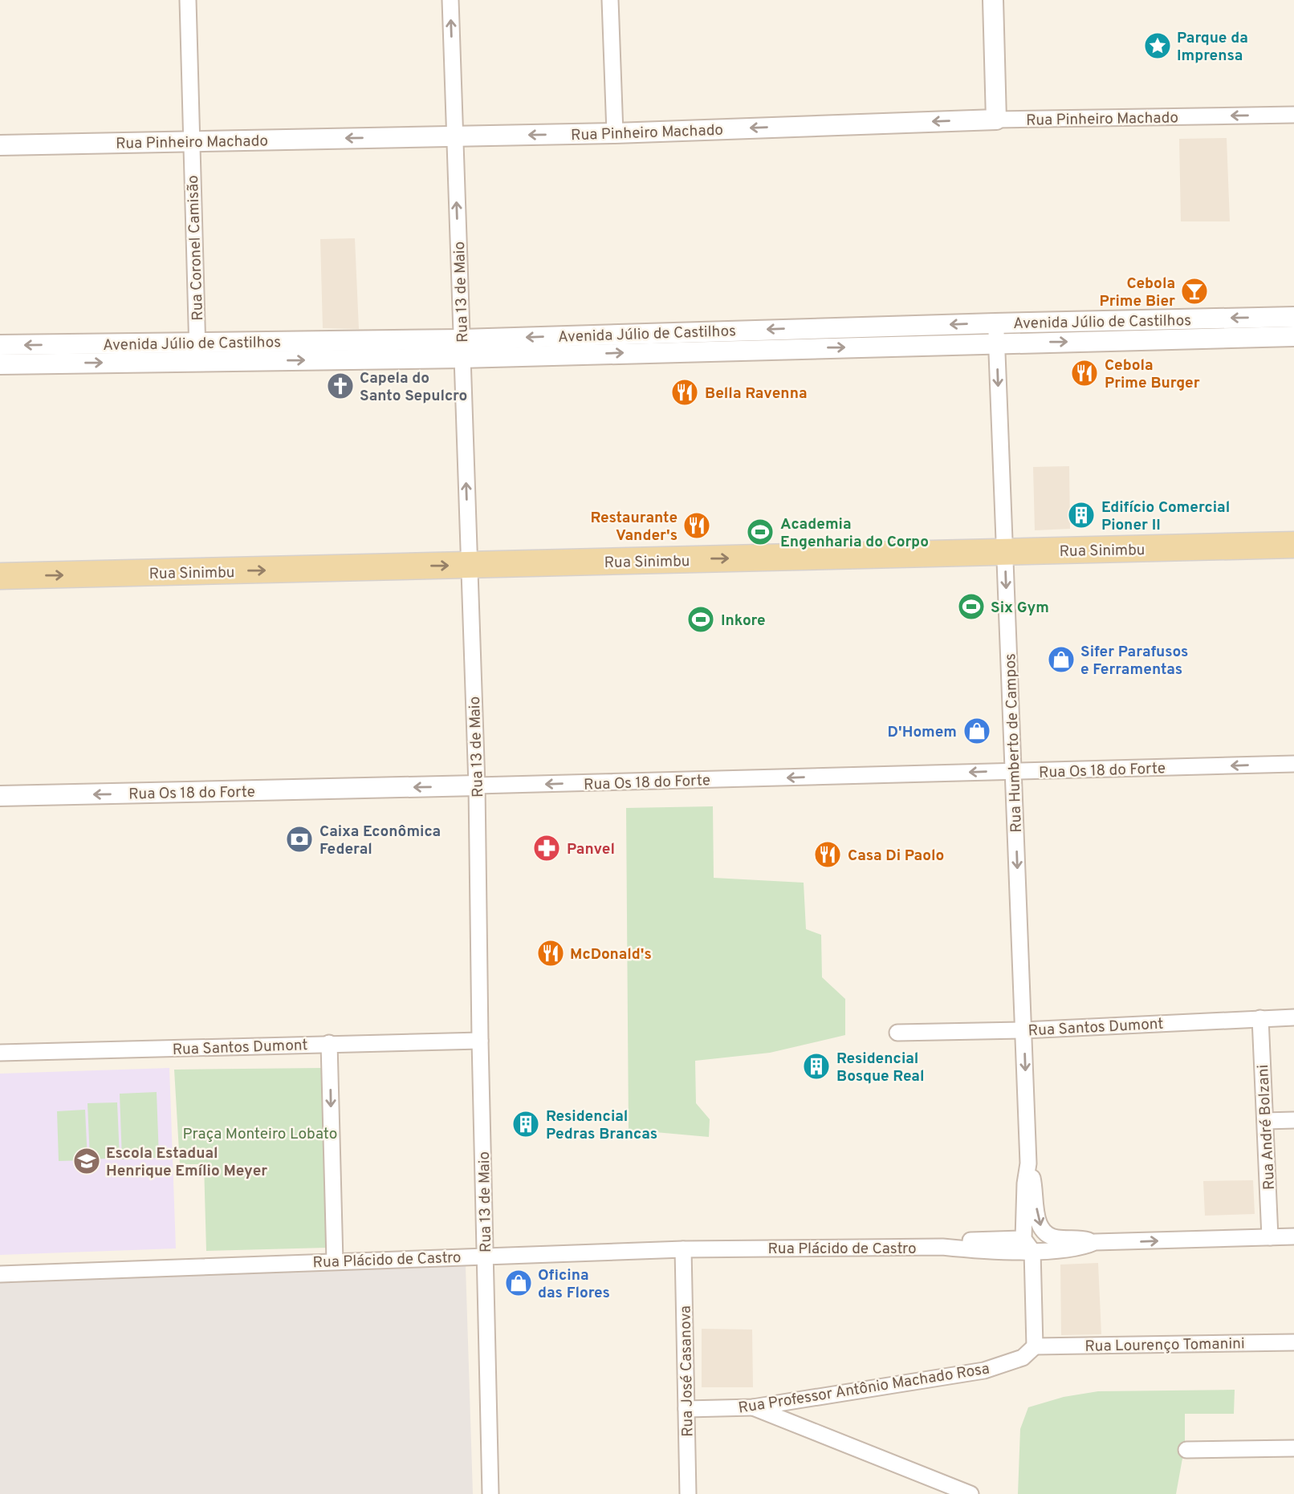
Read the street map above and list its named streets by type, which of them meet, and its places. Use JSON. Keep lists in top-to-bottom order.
{
  "streets": {
    "main road": ["Rua Sinimbu"],
    "street": [
      "Rua Pinheiro Machado",
      "Rua Coronel Camisão",
      "Rua 13 de Maio",
      "Avenida Júlio de Castilhos",
      "Rua Humberto de Campos",
      "Rua Os 18 do Forte",
      "Rua Santos Dumont",
      "Rua André Bolzani",
      "Rua Plácido de Castro",
      "Rua Lourenço Tomanini",
      "Rua José Casanova",
      "Rua Professor Antônio Machado Rosa"
    ]
  },
  "crossings": [
    ["Rua Pinheiro Machado", "Rua Coronel Camisão"],
    ["Rua Pinheiro Machado", "Rua 13 de Maio"],
    ["Rua Coronel Camisão", "Avenida Júlio de Castilhos"],
    ["Rua 13 de Maio", "Avenida Júlio de Castilhos"],
    ["Rua 13 de Maio", "Rua Sinimbu"],
    ["Rua 13 de Maio", "Rua Os 18 do Forte"],
    ["Rua 13 de Maio", "Rua Santos Dumont"],
    ["Rua 13 de Maio", "Rua Plácido de Castro"],
    ["Avenida Júlio de Castilhos", "Rua Humberto de Campos"],
    ["Rua Sinimbu", "Rua Humberto de Campos"],
    ["Rua Humberto de Campos", "Rua Os 18 do Forte"],
    ["Rua Humberto de Campos", "Rua Santos Dumont"],
    ["Rua Humberto de Campos", "Rua Plácido de Castro"],
    ["Rua Humberto de Campos", "Rua Lourenço Tomanini"],
    ["Rua Humberto de Campos", "Rua Professor Antônio Machado Rosa"],
    ["Rua Santos Dumont", "Rua André Bolzani"],
    ["Rua André Bolzani", "Rua Plácido de Castro"],
    ["Rua Plácido de Castro", "Rua José Casanova"],
    ["Rua Lourenço Tomanini", "Rua Professor Antônio Machado Rosa"],
    ["Rua José Casanova", "Rua Professor Antônio Machado Rosa"]
  ],
  "one_way": [
    "Rua Pinheiro Machado",
    "Rua 13 de Maio",
    "Rua Sinimbu",
    "Rua Humberto de Campos",
    "Rua Os 18 do Forte"
  ],
  "parks": ["Praça Monteiro Lobato"],
  "places": {
    "place": ["Parque da Imprensa"],
    "bar": ["Cebola Prime Bier"],
    "restaurant": [
      "Cebola Prime Burger",
      "Bella Ravenna",
      "Restaurante Vander's",
      "Casa Di Paolo",
      "McDonald's"
    ],
    "church": ["Capela do Santo Sepulcro"],
    "building": ["Edifício Comercial Pioner II", "Residencial Bosque Real", "Residencial Pedras Brancas"],
    "sports": ["Academia Engenharia do Corpo", "Six Gym", "Inkore"],
    "shop": ["Sifer Parafusos e Ferramentas", "D'Homem", "Oficina das Flores"],
    "bank": ["Caixa Econômica Federal"],
    "pharmacy": ["Panvel"],
    "school or university": ["Escola Estadual Henrique Emílio Meyer"]
  }
}
